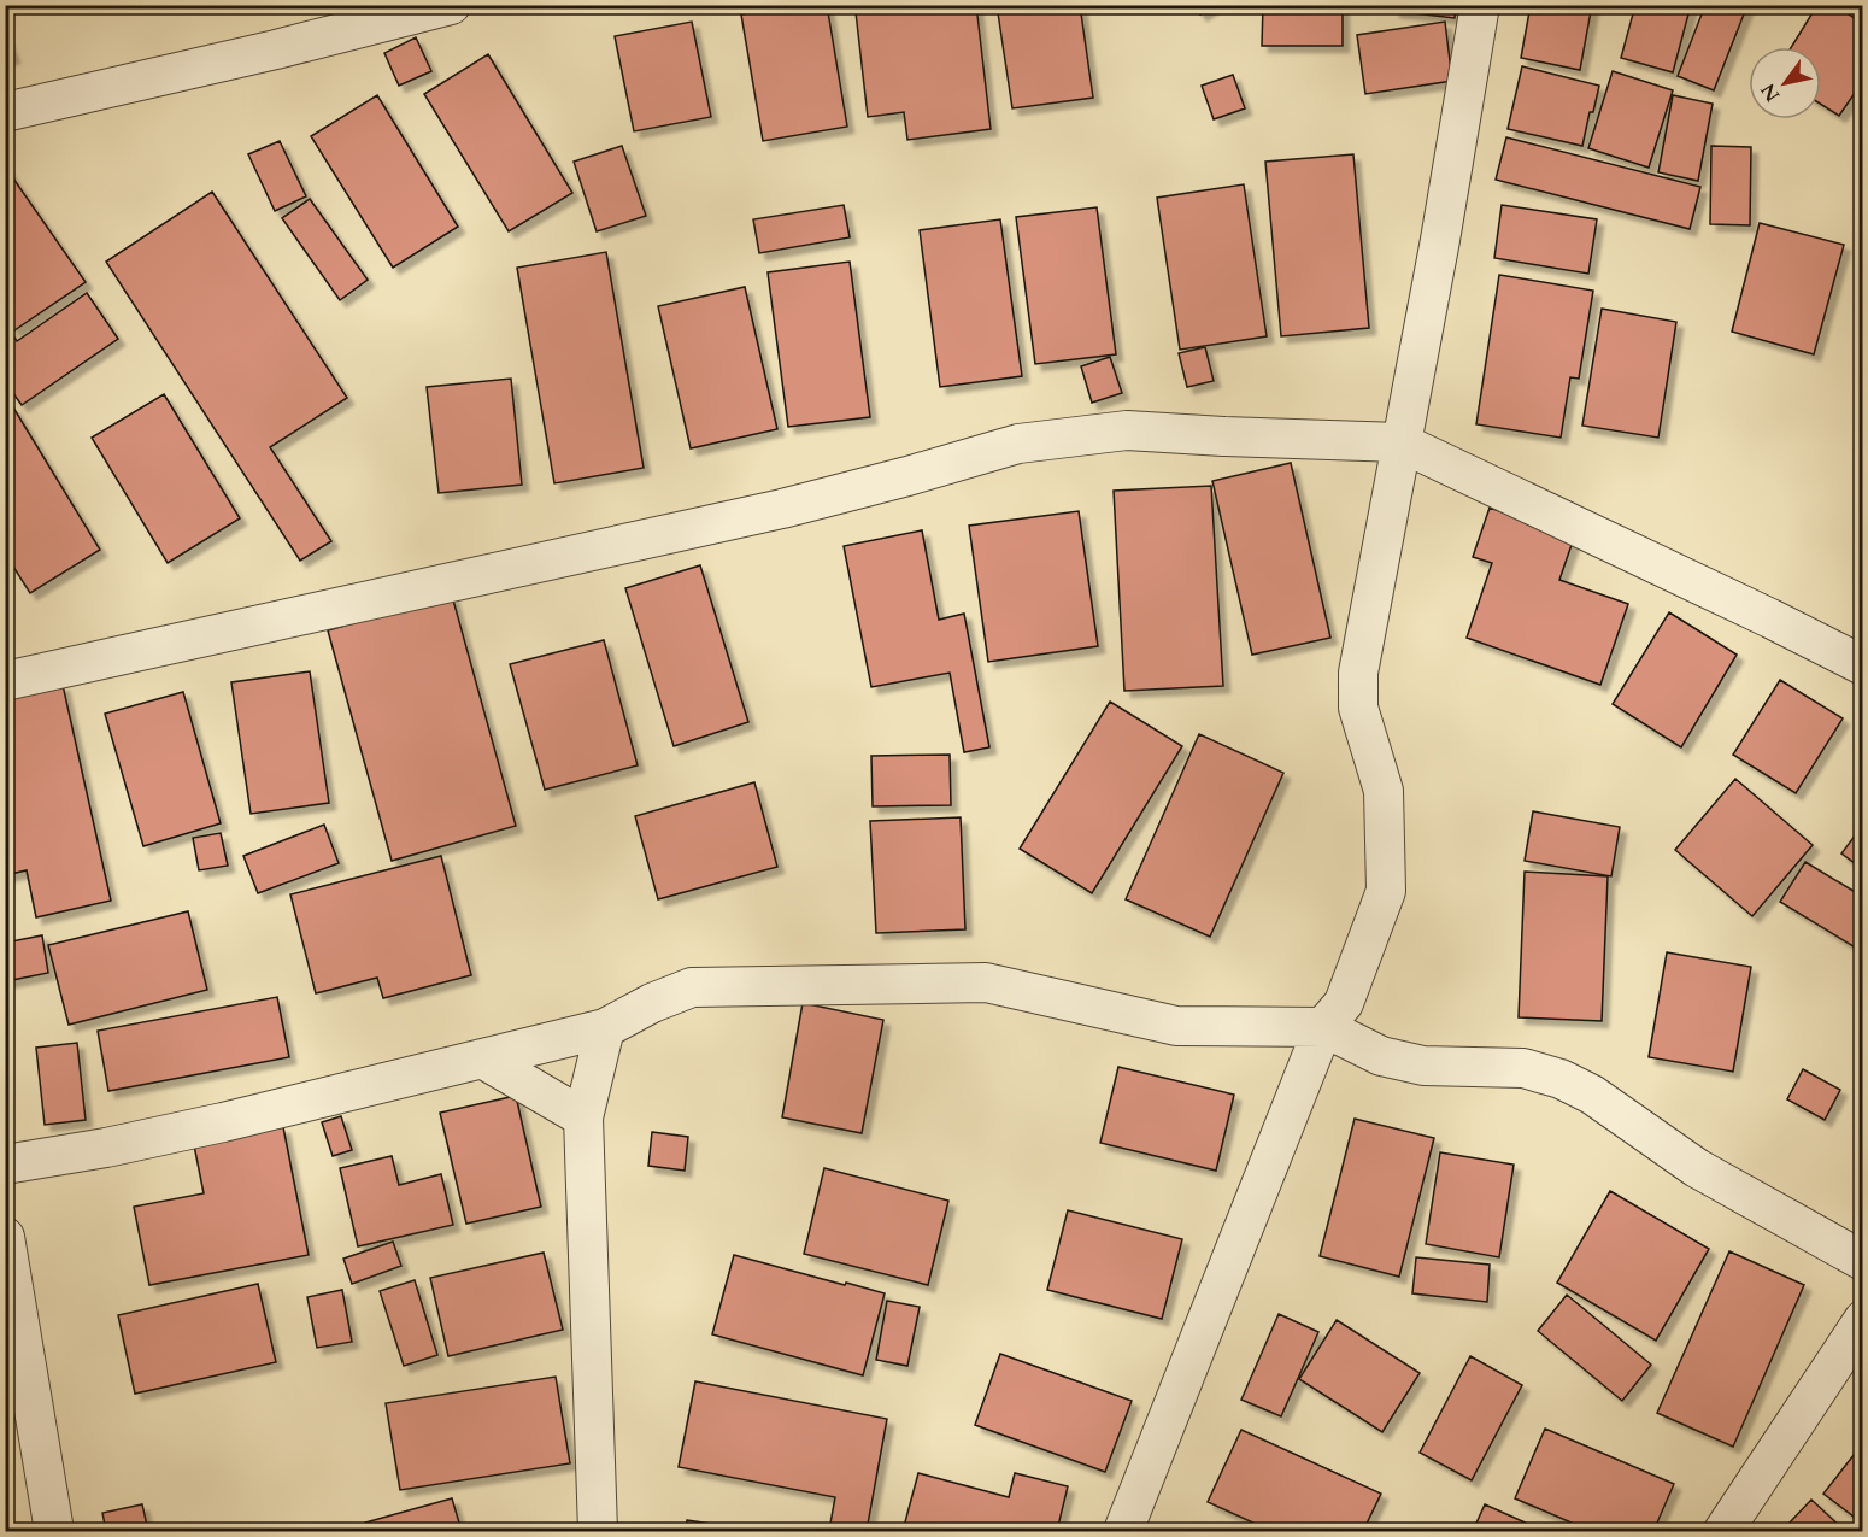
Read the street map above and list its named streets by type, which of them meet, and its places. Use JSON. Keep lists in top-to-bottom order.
{
  "north": "bottom left"
}
